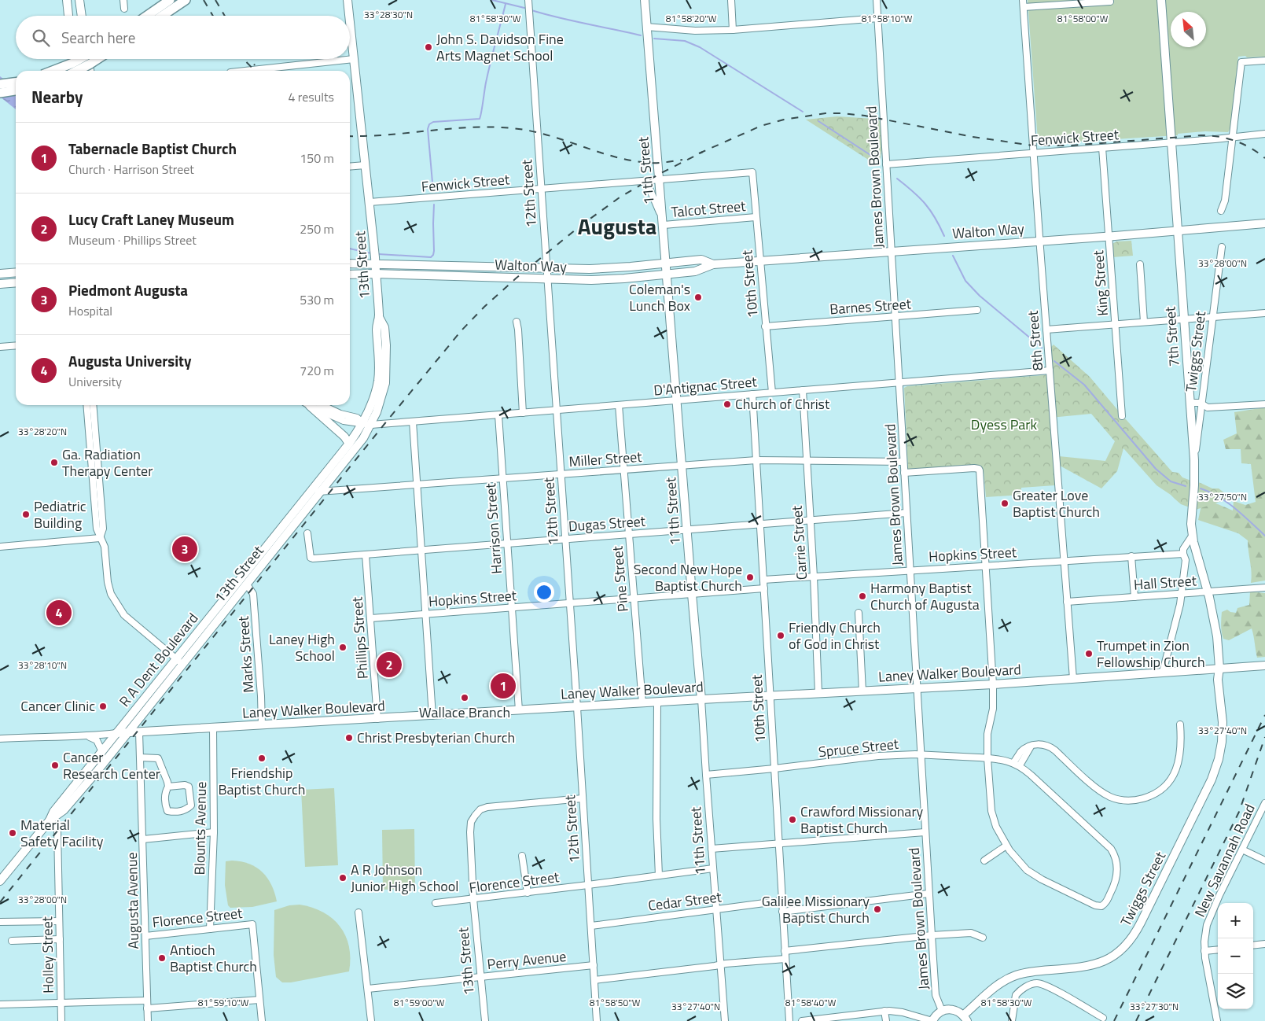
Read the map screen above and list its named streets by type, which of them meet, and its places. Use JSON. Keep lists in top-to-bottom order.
{
  "streets": {
    "main road": [
      "11th Street",
      "Walton Way",
      "13th Street",
      "7th Street",
      "Twiggs Street",
      "R A Dent Boulevard",
      "Laney Walker Boulevard"
    ],
    "street": [
      "Fenwick Street",
      "James Brown Boulevard",
      "12th Street",
      "Talcot Street",
      "King Street",
      "10th Street",
      "Barnes Street",
      "8th Street",
      "D'Antignac Street",
      "Miller Street",
      "Dugas Street",
      "Harrison Street",
      "Carrie Street",
      "Hopkins Street",
      "Pine Street",
      "Hall Street",
      "Phillips Street",
      "Marks Street",
      "Spruce Street",
      "Blounts Avenue",
      "New Savannah Road",
      "Florence Street",
      "Augusta Avenue",
      "Cedar Street",
      "Holley Street",
      "Perry Avenue"
    ]
  },
  "crossings": [
    ["Fenwick Street", "11th Street"],
    ["Fenwick Street", "James Brown Boulevard"],
    ["Fenwick Street", "12th Street"],
    ["Fenwick Street", "13th Street"],
    ["Fenwick Street", "King Street"],
    ["Fenwick Street", "10th Street"],
    ["Fenwick Street", "7th Street"],
    ["Fenwick Street", "8th Street"],
    ["11th Street", "Talcot Street"],
    ["11th Street", "Walton Way"],
    ["11th Street", "D'Antignac Street"],
    ["11th Street", "Miller Street"],
    ["11th Street", "Dugas Street"],
    ["11th Street", "Hopkins Street"],
    ["11th Street", "Laney Walker Boulevard"],
    ["11th Street", "Spruce Street"],
    ["11th Street", "Florence Street"],
    ["11th Street", "Cedar Street"],
    ["James Brown Boulevard", "Walton Way"],
    ["James Brown Boulevard", "Barnes Street"],
    ["James Brown Boulevard", "D'Antignac Street"],
    ["James Brown Boulevard", "Miller Street"],
    ["James Brown Boulevard", "Dugas Street"],
    ["James Brown Boulevard", "Hopkins Street"],
    ["James Brown Boulevard", "Laney Walker Boulevard"],
    ["James Brown Boulevard", "Spruce Street"],
    ["12th Street", "Walton Way"],
    ["12th Street", "13th Street"],
    ["12th Street", "D'Antignac Street"],
    ["12th Street", "Miller Street"],
    ["12th Street", "Dugas Street"],
    ["12th Street", "Hopkins Street"],
    ["12th Street", "Laney Walker Boulevard"],
    ["12th Street", "Florence Street"],
    ["12th Street", "Cedar Street"],
    ["12th Street", "Perry Avenue"],
    ["Talcot Street", "10th Street"],
    ["Walton Way", "13th Street"],
    ["Walton Way", "King Street"],
    ["Walton Way", "10th Street"],
    ["Walton Way", "7th Street"],
    ["Walton Way", "8th Street"],
    ["13th Street", "D'Antignac Street"],
    ["13th Street", "Miller Street"],
    ["13th Street", "Marks Street"],
    ["13th Street", "R A Dent Boulevard"],
    ["13th Street", "Laney Walker Boulevard"],
    ["13th Street", "Florence Street"],
    ["13th Street", "Holley Street"],
    ["13th Street", "Perry Avenue"],
    ["10th Street", "Barnes Street"],
    ["10th Street", "D'Antignac Street"],
    ["10th Street", "Miller Street"],
    ["10th Street", "Dugas Street"],
    ["10th Street", "Hopkins Street"],
    ["10th Street", "Laney Walker Boulevard"],
    ["10th Street", "Spruce Street"],
    ["10th Street", "Cedar Street"],
    ["7th Street", "Twiggs Street"],
    ["7th Street", "Hall Street"],
    ["7th Street", "Laney Walker Boulevard"],
    ["8th Street", "D'Antignac Street"],
    ["8th Street", "Hopkins Street"],
    ["8th Street", "Hall Street"],
    ["8th Street", "Laney Walker Boulevard"],
    ["Twiggs Street", "Laney Walker Boulevard"],
    ["D'Antignac Street", "Harrison Street"],
    ["D'Antignac Street", "Carrie Street"],
    ["D'Antignac Street", "Pine Street"],
    ["D'Antignac Street", "R A Dent Boulevard"],
    ["Miller Street", "Harrison Street"],
    ["Miller Street", "Carrie Street"],
    ["Miller Street", "Pine Street"],
    ["Miller Street", "R A Dent Boulevard"],
    ["Dugas Street", "Harrison Street"],
    ["Dugas Street", "Carrie Street"],
    ["Dugas Street", "Pine Street"],
    ["Dugas Street", "Phillips Street"],
    ["Harrison Street", "Hopkins Street"],
    ["Harrison Street", "Laney Walker Boulevard"],
    ["Carrie Street", "Hopkins Street"],
    ["Carrie Street", "Laney Walker Boulevard"],
    ["Hopkins Street", "Pine Street"],
    ["Hopkins Street", "Phillips Street"],
    ["Pine Street", "Laney Walker Boulevard"],
    ["Phillips Street", "Laney Walker Boulevard"],
    ["Marks Street", "Laney Walker Boulevard"],
    ["R A Dent Boulevard", "Laney Walker Boulevard"],
    ["R A Dent Boulevard", "Holley Street"],
    ["Laney Walker Boulevard", "Blounts Avenue"],
    ["Laney Walker Boulevard", "Augusta Avenue"],
    ["Blounts Avenue", "Florence Street"],
    ["Florence Street", "Augusta Avenue"]
  ],
  "districts": ["Augusta"],
  "parks": ["Dyess Park"],
  "places": [
    "John S. Davidson Fine Arts Magnet School",
    "Coleman's Lunch Box",
    "Church of Christ",
    "Ga. Radiation Therapy Center",
    "Greater Love Baptist Church",
    "Pediatric Building",
    "Second New Hope Baptist Church",
    "Harmony Baptist Church of Augusta",
    "Friendly Church of God in Christ",
    "Laney High School",
    "Trumpet in Zion Fellowship Church",
    "Wallace Branch",
    "Cancer Clinic",
    "Christ Presbyterian Church",
    "Friendship Baptist Church",
    "Cancer Research Center",
    "Crawford Missionary Baptist Church",
    "Material Safety Facility",
    "A R Johnson Junior High School",
    "Galilee Missionary Baptist Church",
    "Antioch Baptist Church"
  ],
  "north": "top left",
  "page": {
    "search": "Search here",
    "heading": ["Nearby", "4 results"],
    "list": [
      {
        "mark": "1",
        "name": "Tabernacle Baptist Church",
        "note": "Church · Harrison Street",
        "value": "150 m"
      },
      {
        "mark": "2",
        "name": "Lucy Craft Laney Museum",
        "note": "Museum · Phillips Street",
        "value": "250 m"
      },
      {
        "mark": "3",
        "name": "Piedmont Augusta",
        "note": "Hospital",
        "value": "530 m"
      },
      {
        "mark": "4",
        "name": "Augusta University",
        "note": "University",
        "value": "720 m"
      }
    ],
    "pins": [
      "3",
      "4",
      "2",
      "1"
    ],
    "map_buttons": ["+", "−"]
  },
  "coordinates": [
    "33°28'30\"N",
    "81°58'30\"W",
    "81°58'20\"W",
    "81°58'10\"W",
    "81°58'00\"W",
    "33°28'00\"N",
    "33°28'20\"N",
    "33°27'50\"N",
    "33°28'10\"N",
    "33°27'40\"N",
    "81°59'10\"W",
    "81°59'00\"W",
    "81°58'50\"W",
    "81°58'40\"W",
    "33°27'30\"N"
  ]
}
